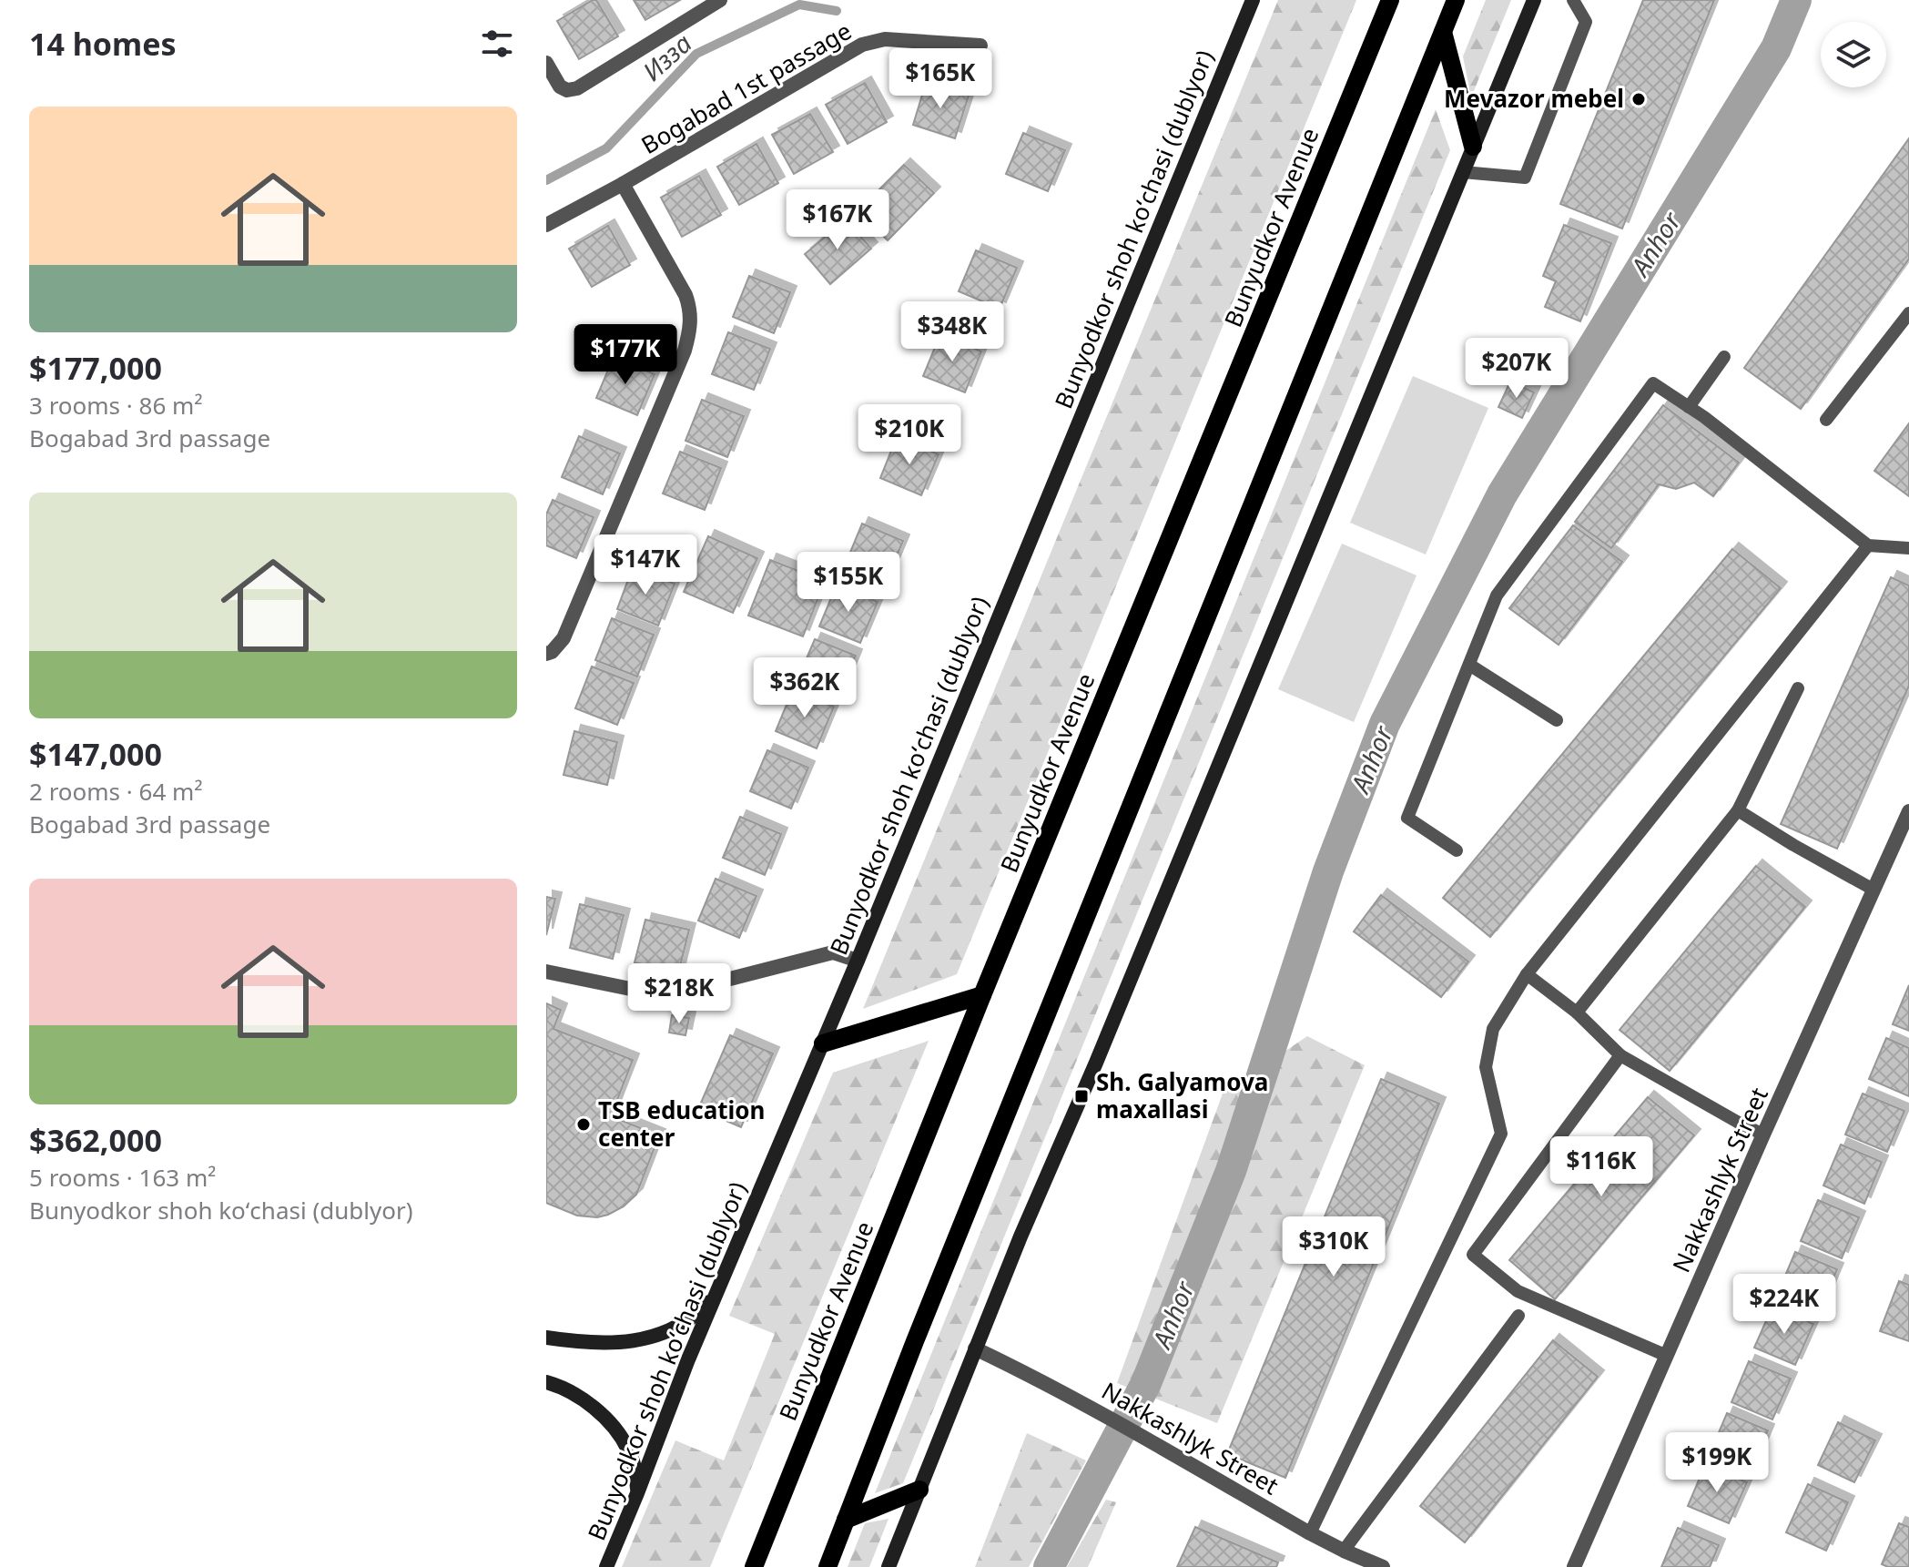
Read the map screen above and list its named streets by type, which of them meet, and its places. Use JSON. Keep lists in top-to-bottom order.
{
  "streets": {
    "main road": ["Bunyudkor Avenue"],
    "street": ["Bogabad 1st passage", "Bunyodkor shoh koʻchasi (dublyor)", "Nakkashlyk Street"]
  },
  "water": ["Изза", "Anhor"],
  "places": {
    "other": ["Mevazor mebel", "TSB education center"],
    "transit": ["Sh. Galyamova maxallasi"]
  },
  "page": {
    "heading": "14 homes",
    "price": [
      "$165K",
      "$167K",
      "$348K",
      "$177K",
      "$207K",
      "$210K",
      "$147K",
      "$155K",
      "$362K",
      "$218K",
      "$116K",
      "$310K",
      "$224K",
      "$199K"
    ],
    "list": [
      {
        "name": "$177,000",
        "note": "3 rooms · 86 m² · Bogabad 3rd passage"
      },
      {
        "name": "$147,000",
        "note": "2 rooms · 64 m² · Bogabad 3rd passage"
      },
      {
        "name": "$362,000",
        "note": "5 rooms · 163 m² · Bunyodkor shoh koʻchasi (dublyor)"
      }
    ]
  }
}
